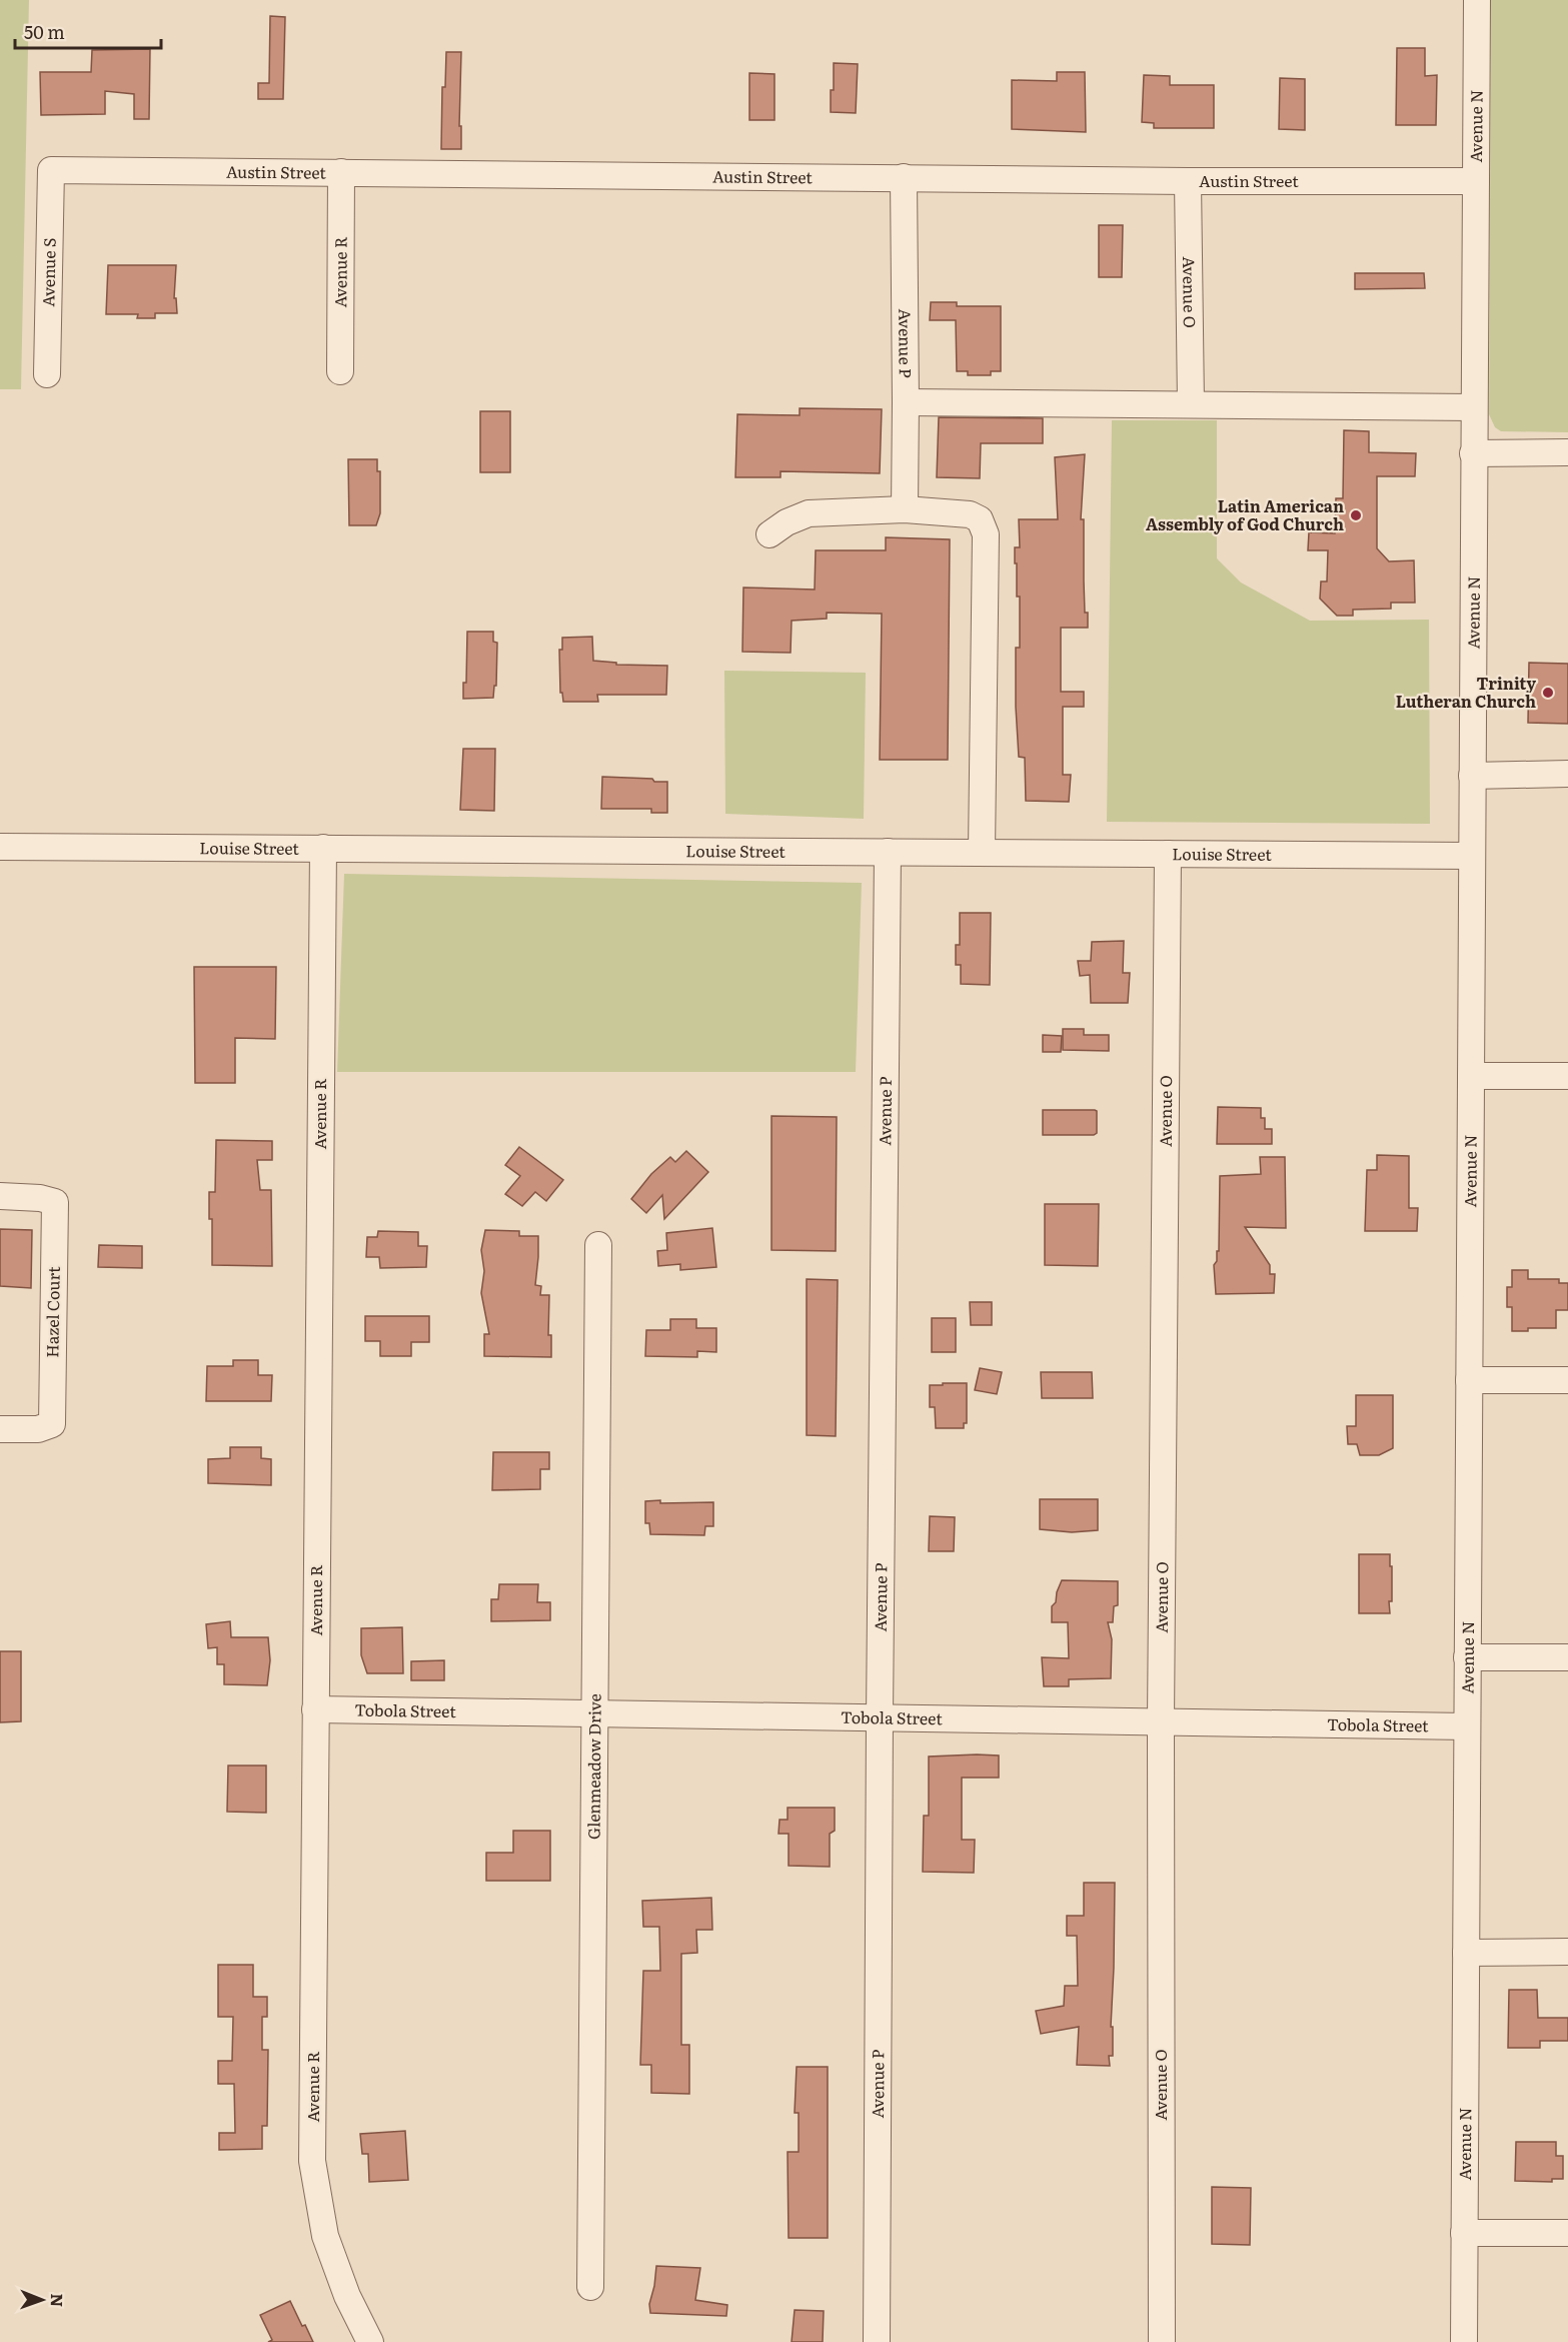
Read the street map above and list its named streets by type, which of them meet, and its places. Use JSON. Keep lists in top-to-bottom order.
{
  "streets": {
    "street": [
      "Avenue N",
      "Austin Street",
      "Avenue R",
      "Avenue S",
      "Avenue O",
      "Avenue P",
      "Louise Street",
      "Hazel Court",
      "Tobola Street",
      "Glenmeadow Drive"
    ]
  },
  "crossings": [
    ["Avenue N", "Austin Street"],
    ["Avenue N", "Louise Street"],
    ["Avenue N", "Tobola Street"],
    ["Austin Street", "Avenue R"],
    ["Austin Street", "Avenue S"],
    ["Austin Street", "Avenue O"],
    ["Austin Street", "Avenue P"],
    ["Avenue R", "Louise Street"],
    ["Avenue R", "Tobola Street"],
    ["Avenue O", "Louise Street"],
    ["Avenue O", "Tobola Street"],
    ["Avenue P", "Louise Street"],
    ["Avenue P", "Tobola Street"],
    ["Tobola Street", "Glenmeadow Drive"]
  ],
  "places": ["Latin American Assembly of God Church", "Trinity Lutheran Church"],
  "scale_bar": "50 m",
  "north": "right"
}
